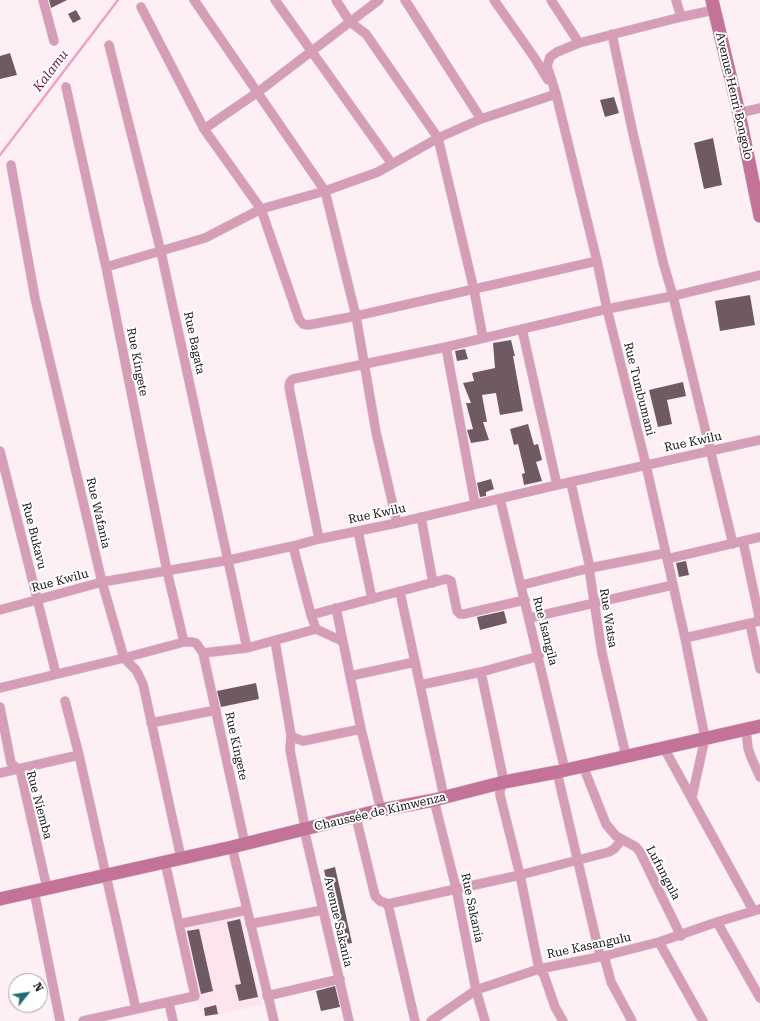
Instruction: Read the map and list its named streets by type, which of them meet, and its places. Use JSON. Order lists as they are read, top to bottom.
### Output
{
  "streets": {
    "street": [
      "Avenue Henri Bongolo",
      "Rue Bagata",
      "Rue Kingete",
      "Rue Tumbumani",
      "Rue Kwilu",
      "Rue Wafania",
      "Rue Bukavu",
      "Rue Watsa",
      "Rue Isangila",
      "Rue Niemba",
      "Chaussée de Kimwenza",
      "Lufungula",
      "Rue Sakania",
      "Avenue Sakania",
      "Rue Kasangulu"
    ]
  },
  "crossings": [
    ["Rue Bagata", "Rue Kwilu"],
    ["Rue Kingete", "Rue Kwilu"],
    ["Rue Kingete", "Chaussée de Kimwenza"],
    ["Rue Tumbumani", "Rue Kwilu"],
    ["Rue Tumbumani", "Chaussée de Kimwenza"],
    ["Rue Kwilu", "Rue Wafania"],
    ["Rue Kwilu", "Rue Bukavu"],
    ["Rue Kwilu", "Rue Watsa"],
    ["Rue Kwilu", "Rue Isangila"],
    ["Rue Wafania", "Chaussée de Kimwenza"],
    ["Rue Watsa", "Chaussée de Kimwenza"],
    ["Rue Isangila", "Chaussée de Kimwenza"],
    ["Rue Isangila", "Rue Kasangulu"],
    ["Rue Niemba", "Chaussée de Kimwenza"],
    ["Chaussée de Kimwenza", "Lufungula"],
    ["Chaussée de Kimwenza", "Rue Sakania"],
    ["Chaussée de Kimwenza", "Avenue Sakania"],
    ["Lufungula", "Rue Kasangulu"],
    ["Rue Sakania", "Rue Kasangulu"]
  ],
  "water": ["Kalamu"],
  "north": "top right"
}
